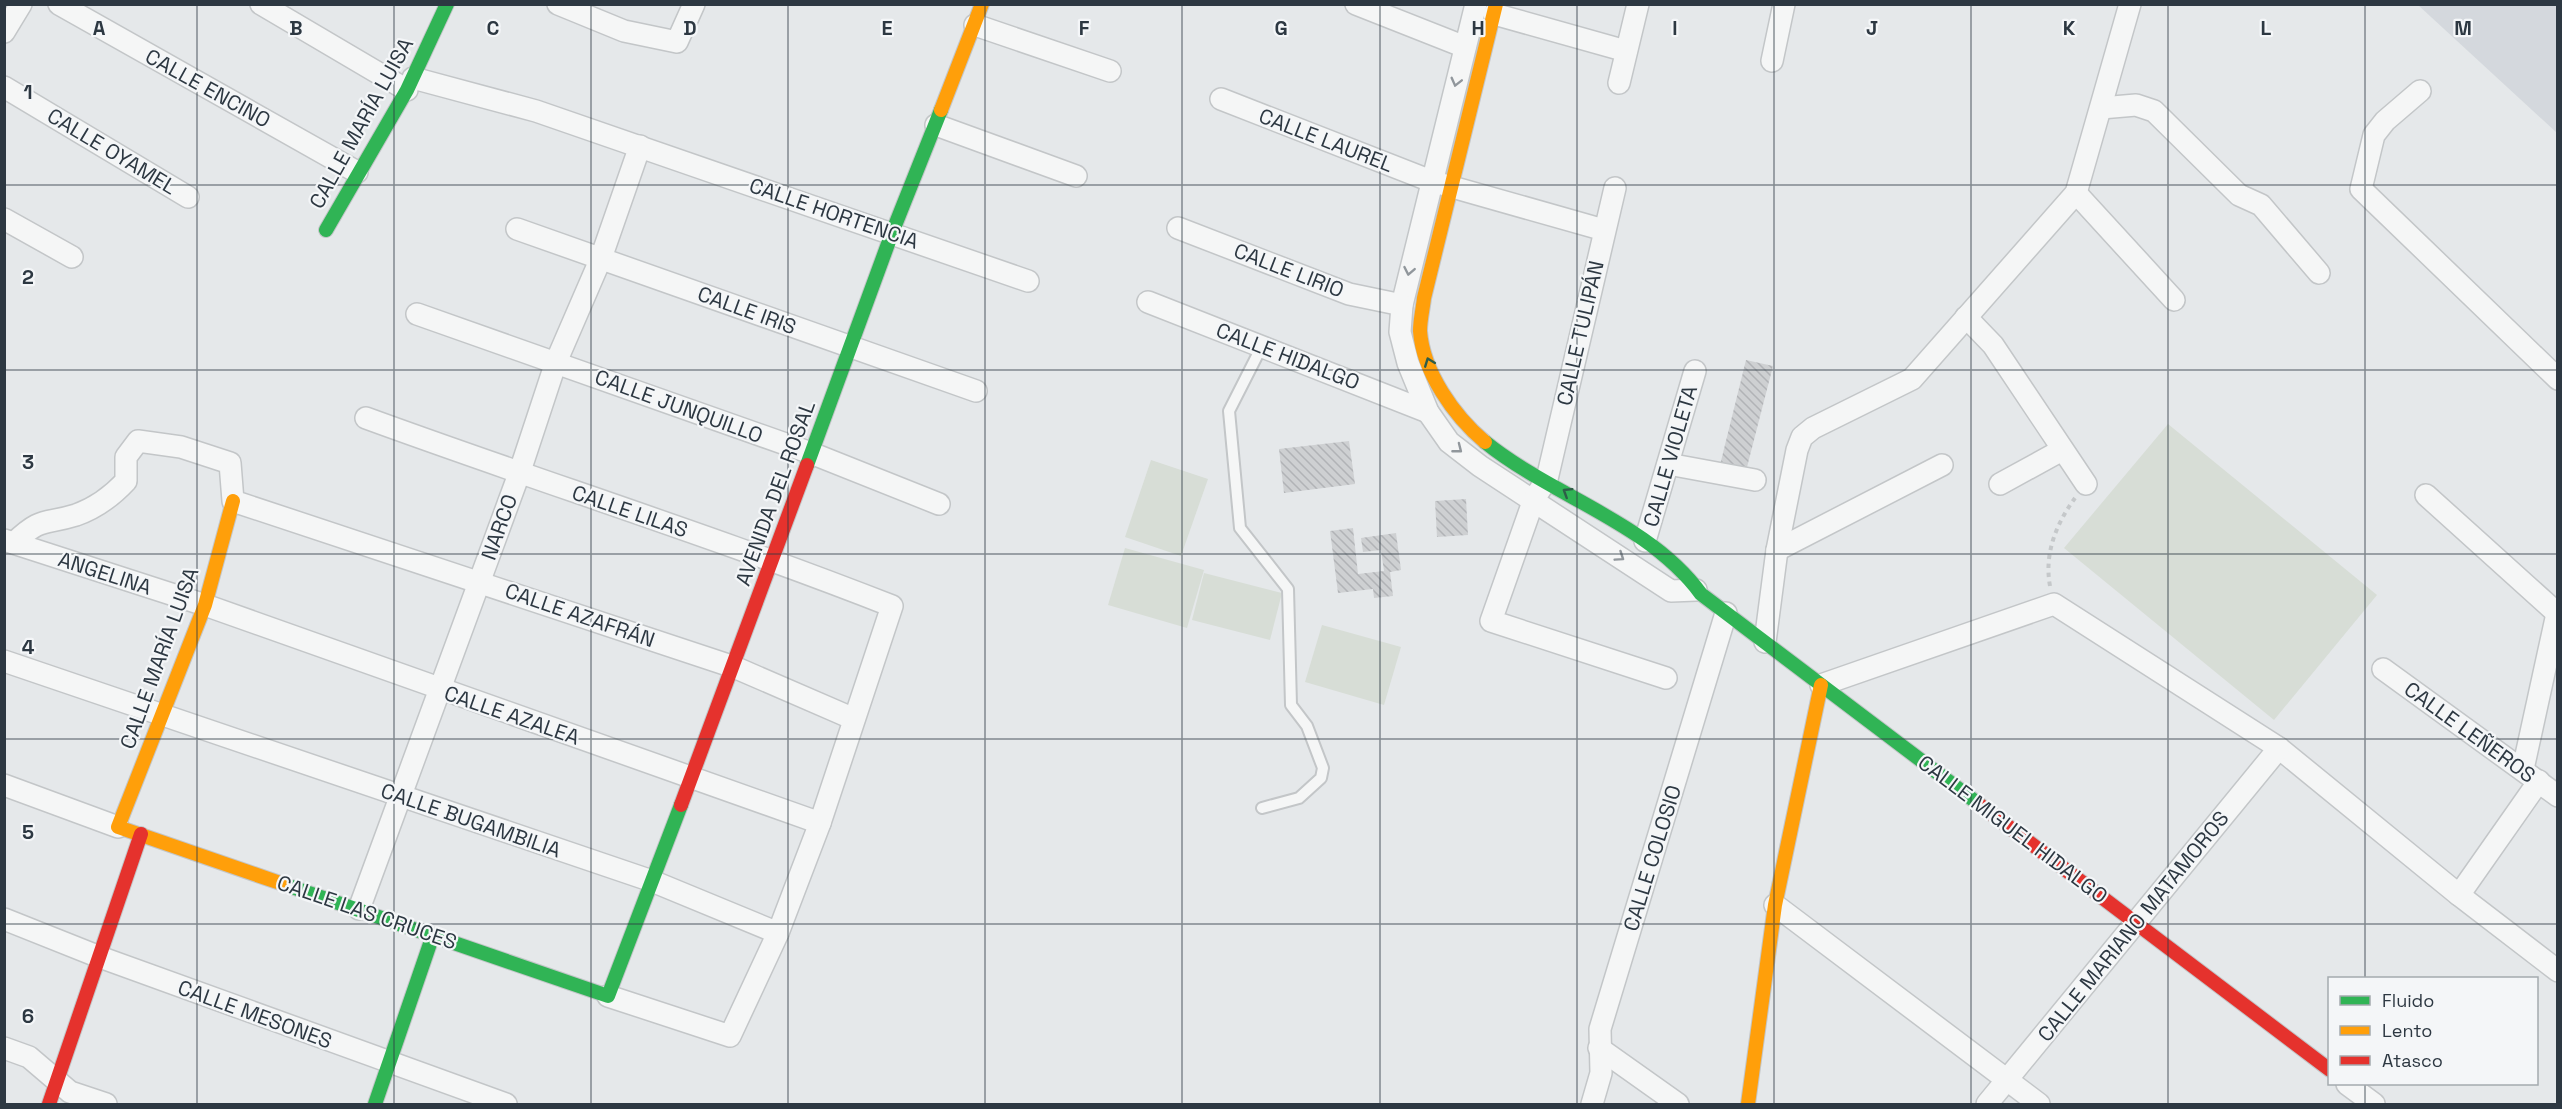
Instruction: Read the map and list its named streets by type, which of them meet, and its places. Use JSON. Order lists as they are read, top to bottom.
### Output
{
  "streets": {
    "street": [
      "CALLE ENCINO",
      "CALLE MARÍA LUISA",
      "CALLE LAUREL",
      "CALLE OYAMEL",
      "CALLE HORTENCIA",
      "CALLE LIRIO",
      "CALLE IRIS",
      "CALLE TULIPÁN",
      "CALLE HIDALGO",
      "CALLE JUNQUILLO",
      "CALLE VIOLETA",
      "AVENIDA DEL ROSAL",
      "CALLE LILAS",
      "NARCO",
      "ANGELINA",
      "CALLE AZAFRÁN",
      "CALLE AZALEA",
      "CALLE LEÑEROS",
      "CALLE BUGAMBILIA",
      "CALLE MIGUEL HIDALGO",
      "CALLE COLOSIO",
      "CALLE LAS CRUCES",
      "CALLE MARIANO MATAMOROS",
      "CALLE MESONES"
    ]
  },
  "crossings": [
    ["CALLE ENCINO", "CALLE MARÍA LUISA"],
    ["CALLE MARÍA LUISA", "ANGELINA"],
    ["CALLE MARÍA LUISA", "CALLE AZAFRÁN"],
    ["CALLE MARÍA LUISA", "CALLE AZALEA"],
    ["CALLE MARÍA LUISA", "CALLE BUGAMBILIA"],
    ["CALLE MARÍA LUISA", "CALLE LAS CRUCES"],
    ["CALLE LAUREL", "CALLE TULIPÁN"],
    ["CALLE LAUREL", "CALLE MIGUEL HIDALGO"],
    ["CALLE HORTENCIA", "AVENIDA DEL ROSAL"],
    ["CALLE HORTENCIA", "NARCO"],
    ["CALLE IRIS", "AVENIDA DEL ROSAL"],
    ["CALLE IRIS", "NARCO"],
    ["CALLE TULIPÁN", "CALLE MIGUEL HIDALGO"],
    ["CALLE JUNQUILLO", "AVENIDA DEL ROSAL"],
    ["CALLE JUNQUILLO", "NARCO"],
    ["CALLE VIOLETA", "CALLE MIGUEL HIDALGO"],
    ["AVENIDA DEL ROSAL", "CALLE LILAS"],
    ["AVENIDA DEL ROSAL", "CALLE AZAFRÁN"],
    ["AVENIDA DEL ROSAL", "CALLE AZALEA"],
    ["AVENIDA DEL ROSAL", "CALLE BUGAMBILIA"],
    ["AVENIDA DEL ROSAL", "CALLE LAS CRUCES"],
    ["CALLE LILAS", "NARCO"],
    ["CALLE LILAS", "CALLE AZAFRÁN"],
    ["NARCO", "CALLE AZAFRÁN"],
    ["NARCO", "CALLE AZALEA"],
    ["NARCO", "CALLE BUGAMBILIA"],
    ["NARCO", "CALLE LAS CRUCES"],
    ["ANGELINA", "CALLE AZALEA"],
    ["CALLE BUGAMBILIA", "CALLE LAS CRUCES"],
    ["CALLE MIGUEL HIDALGO", "CALLE COLOSIO"],
    ["CALLE MIGUEL HIDALGO", "CALLE MARIANO MATAMOROS"]
  ],
  "legend": ["Fluido", "Lento", "Atasco"],
  "grid": {
    "columns": [
      "A",
      "B",
      "C",
      "D",
      "E",
      "F",
      "G",
      "H",
      "I",
      "J",
      "K",
      "L",
      "M"
    ],
    "rows": [
      "1",
      "2",
      "3",
      "4",
      "5",
      "6"
    ]
  }
}
